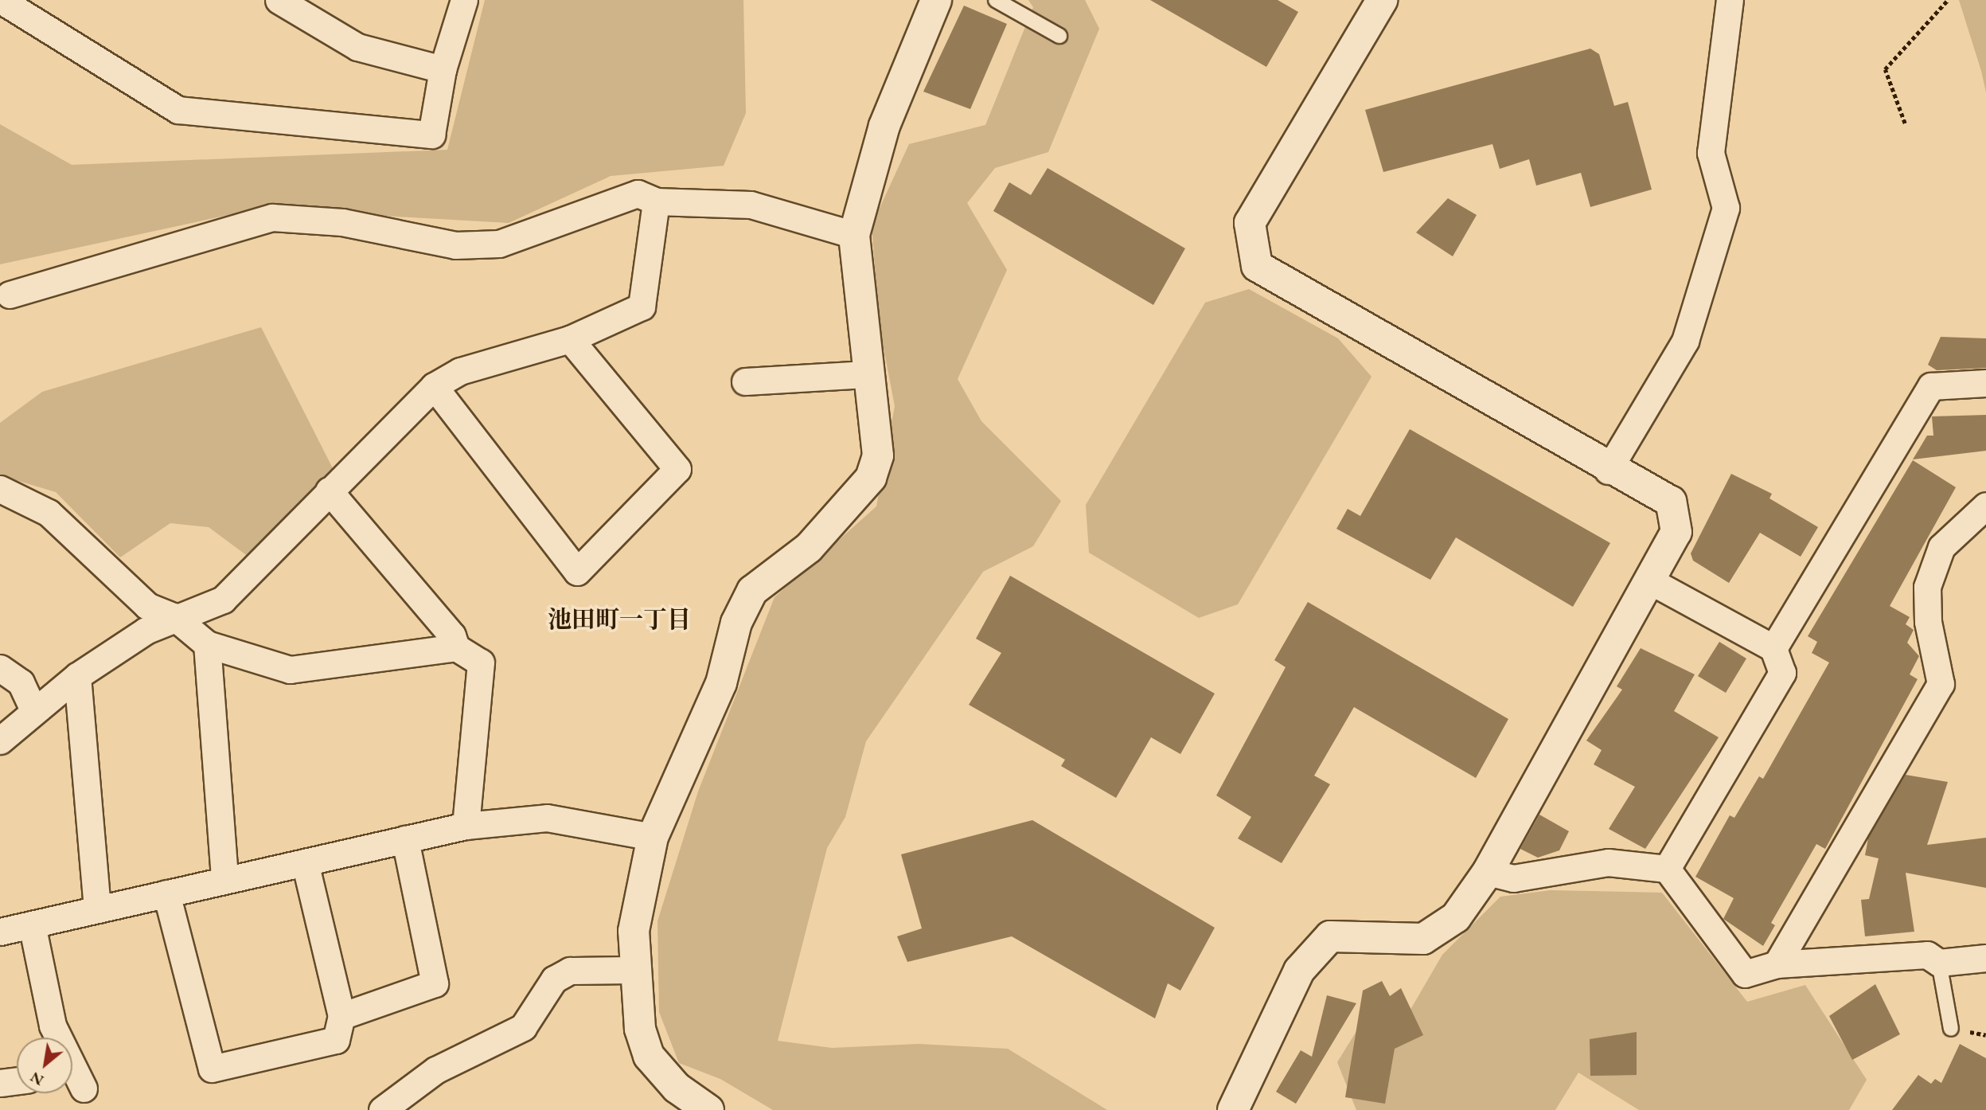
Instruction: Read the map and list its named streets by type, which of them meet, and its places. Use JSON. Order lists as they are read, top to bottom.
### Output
{
  "districts": ["池田町一丁目"],
  "north": "bottom left"
}
